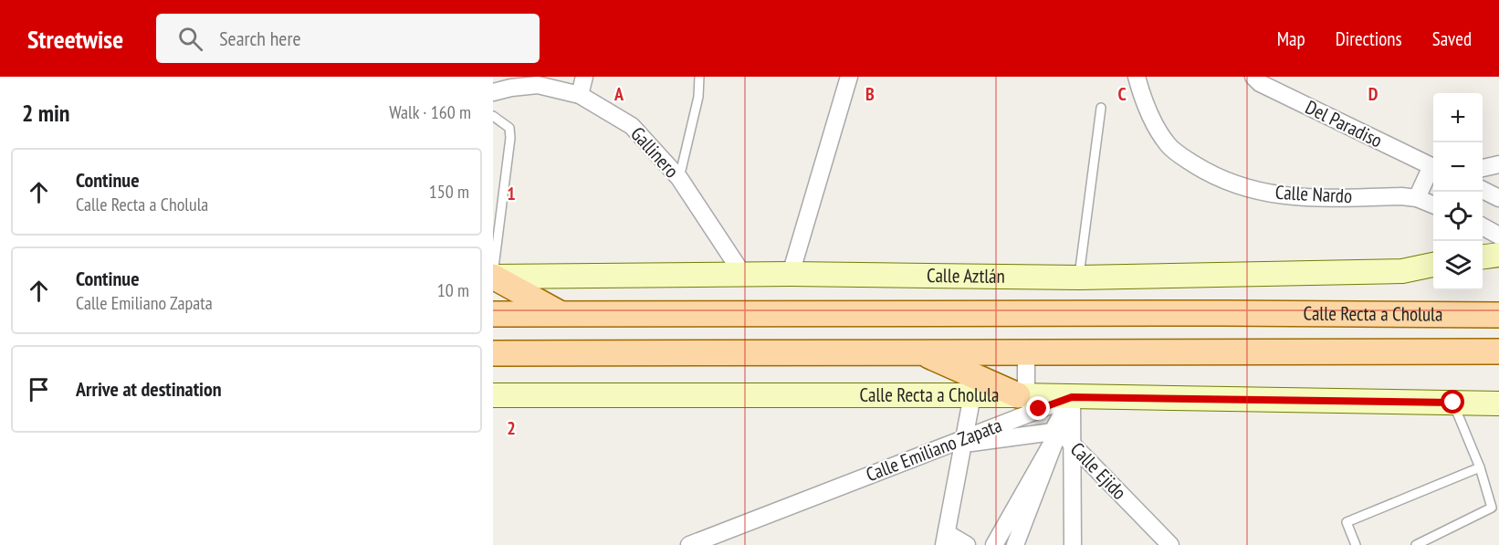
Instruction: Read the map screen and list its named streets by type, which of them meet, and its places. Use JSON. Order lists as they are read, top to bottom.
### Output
{
  "streets": {
    "main road": ["Calle Aztlán", "Calle Recta a Cholula"],
    "street": [
      "Del Paradiso",
      "Gallinero",
      "Calle Nardo",
      "Calle Emiliano Zapata",
      "Calle Ejido"
    ]
  },
  "crossings": [
    ["Gallinero", "Calle Aztlán"],
    ["Calle Recta a Cholula", "Calle Emiliano Zapata"],
    ["Calle Recta a Cholula", "Calle Ejido"],
    ["Calle Emiliano Zapata", "Calle Ejido"]
  ],
  "page": {
    "header": "Streetwise",
    "search": "Search here",
    "nav": ["Map", "Directions", "Saved"],
    "heading": ["2 min", "Walk · 160 m"],
    "map_buttons": ["+", "−"],
    "list": [
      ["Continue", "Calle Recta a Cholula", "150 m"],
      ["Continue", "Calle Emiliano Zapata", "10 m"],
      "Arrive at destination"
    ]
  },
  "grid": {
    "columns": [
      "A",
      "B",
      "C",
      "D"
    ],
    "rows": ["1", "2"]
  }
}
